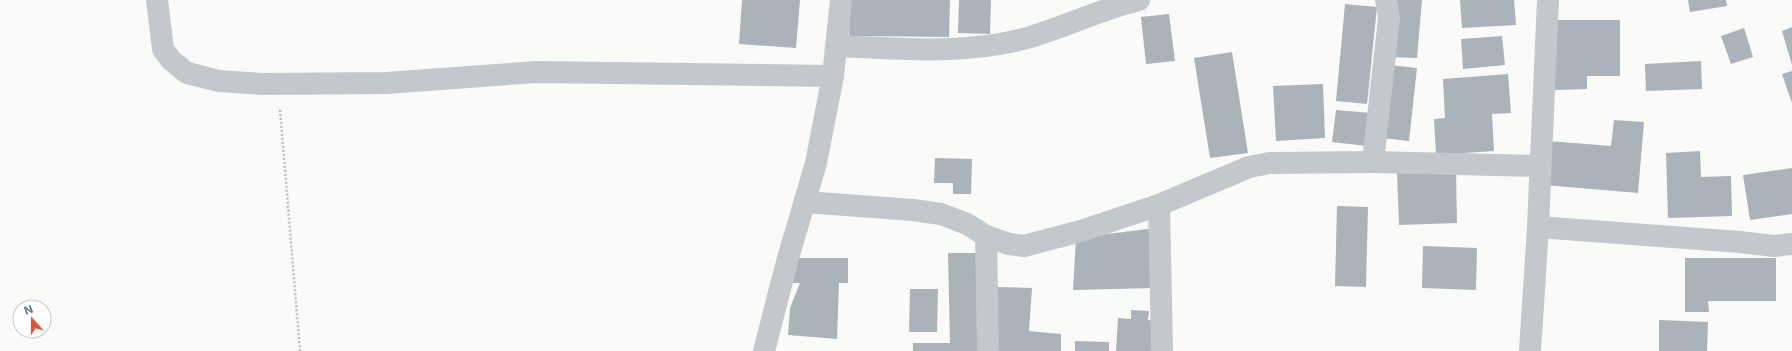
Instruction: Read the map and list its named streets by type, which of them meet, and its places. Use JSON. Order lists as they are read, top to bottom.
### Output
{
  "north": "top"
}
